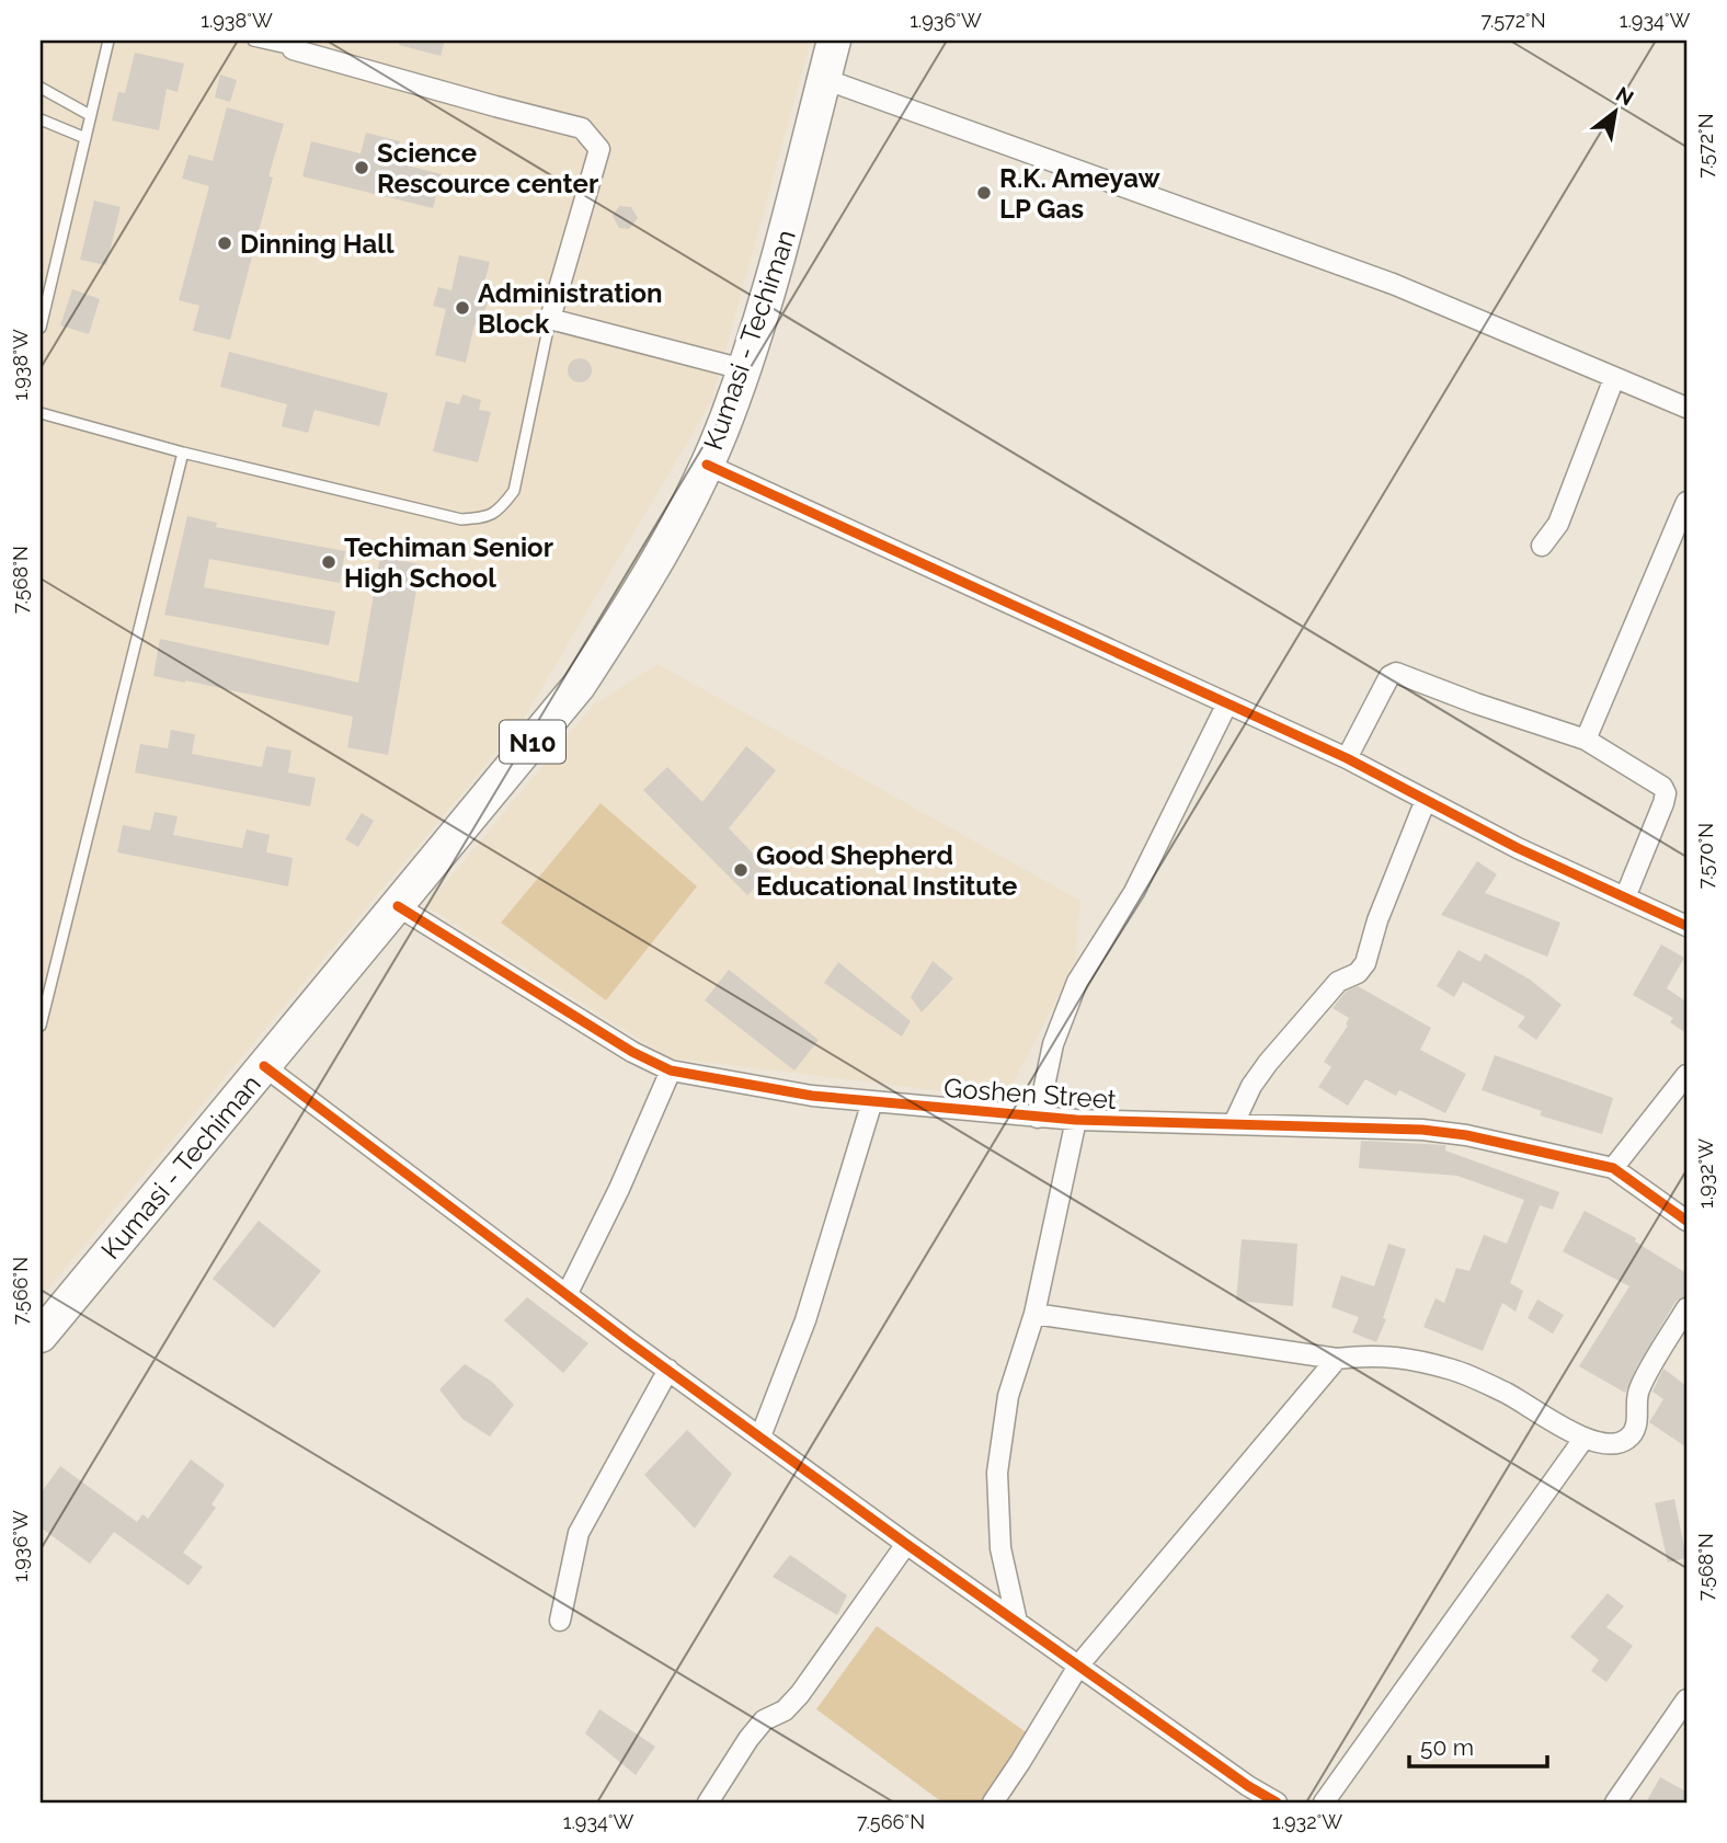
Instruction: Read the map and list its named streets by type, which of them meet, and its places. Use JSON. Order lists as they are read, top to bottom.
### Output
{
  "streets": {
    "highway": ["Kumasi - Techiman", "N10"],
    "street": ["Goshen Street"]
  },
  "crossings": [
    ["Kumasi - Techiman", "Goshen Street"]
  ],
  "places": [
    "Science Rescource center",
    "R.K. Ameyaw LP Gas",
    "Dinning Hall",
    "Administration Block",
    "Techiman Senior High School",
    "Good Shepherd Educational Institute"
  ],
  "scale_bar": "50 m",
  "north": "top right",
  "coordinates": [
    "1.938°W",
    "1.936°W",
    "7.572°N",
    "1.934°W",
    "7.568°N",
    "7.570°N",
    "1.932°W",
    "7.566°N"
  ]
}
